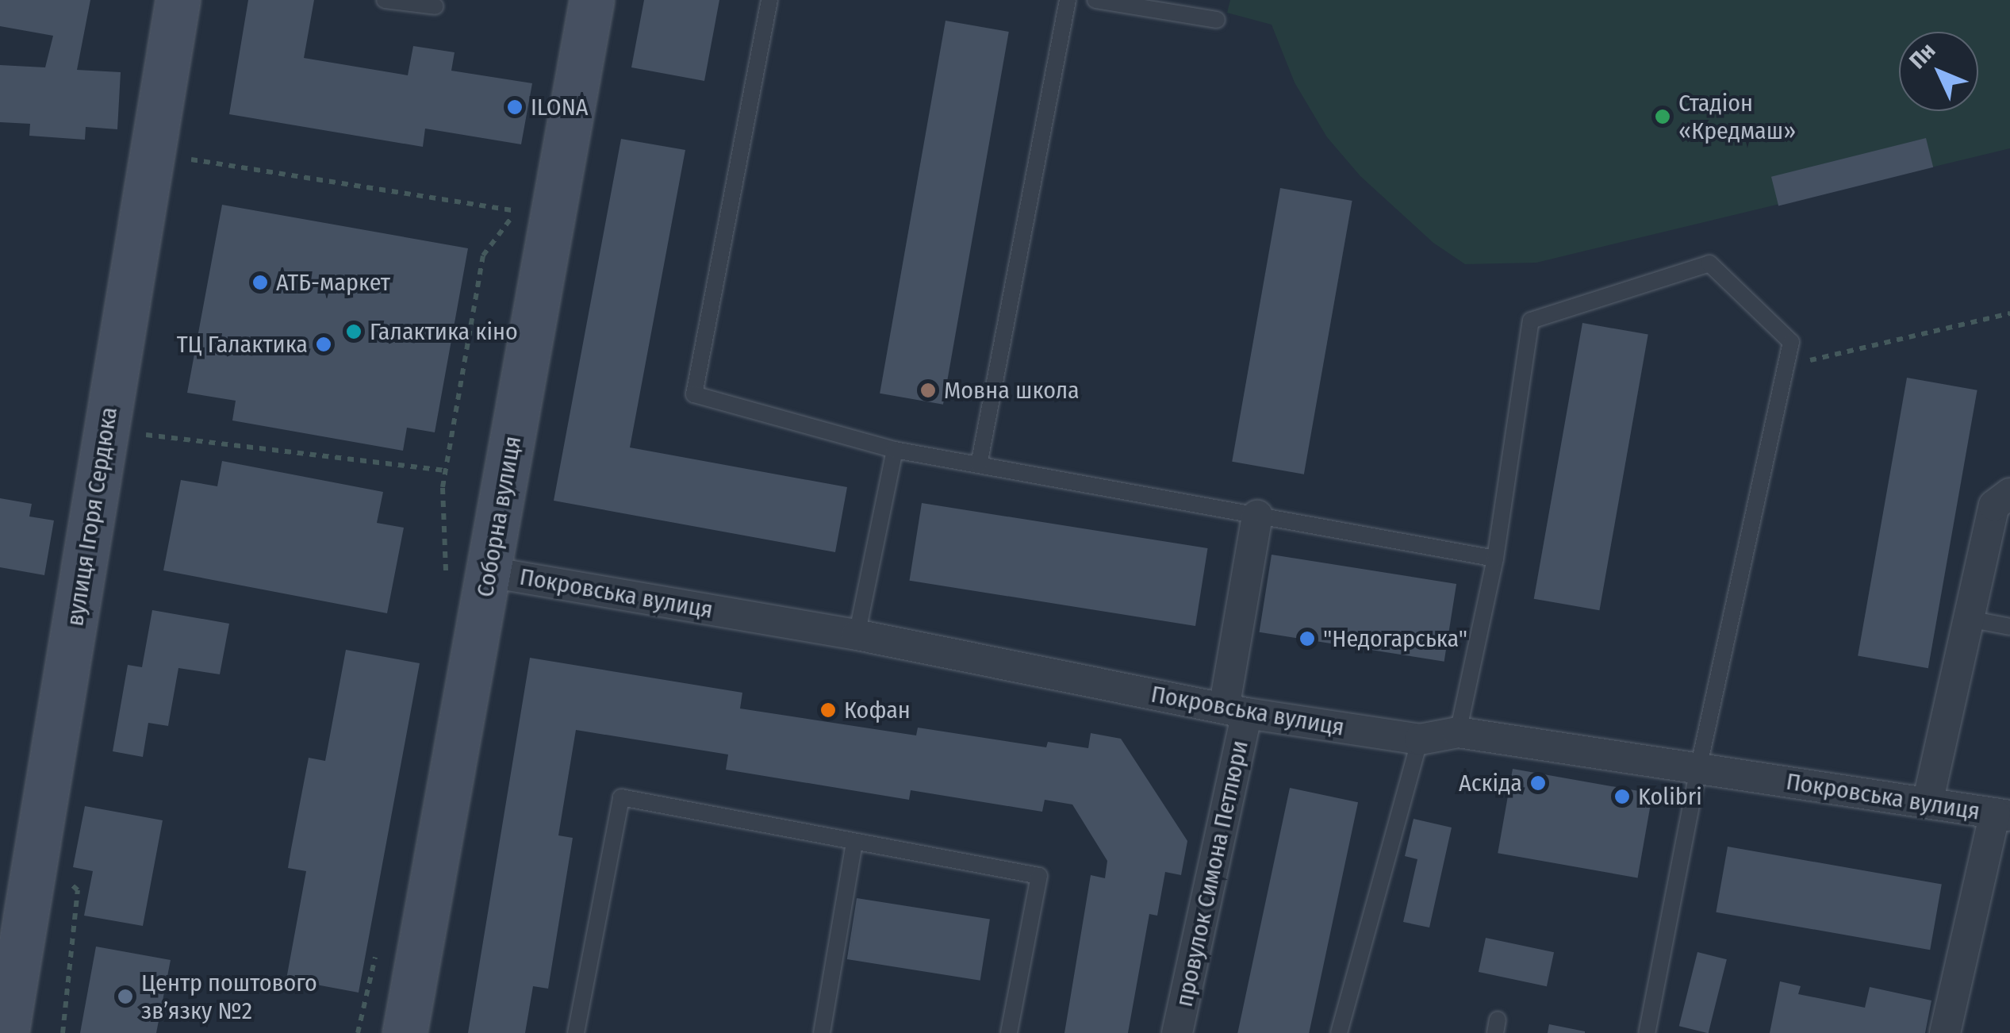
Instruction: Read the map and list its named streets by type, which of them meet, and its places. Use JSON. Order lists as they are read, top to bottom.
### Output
{
  "streets": {
    "street": [
      "вулиця Ігоря Сердюка",
      "Соборна вулиця",
      "Покровська вулиця",
      "провулок Симона Петлюри"
    ]
  },
  "crossings": [
    ["Соборна вулиця", "Покровська вулиця"],
    ["Покровська вулиця", "провулок Симона Петлюри"]
  ],
  "places": [
    "ILONA",
    "Стадіон «Кредмаш»",
    "АТБ-маркет",
    "Галактика кіно",
    "ТЦ Галактика",
    "Мовна школа",
    "\"Недогарська\"",
    "Кофан",
    "Аскіда",
    "Kolibri",
    "Центр поштового зв’язку №2"
  ],
  "north": "top left"
}
